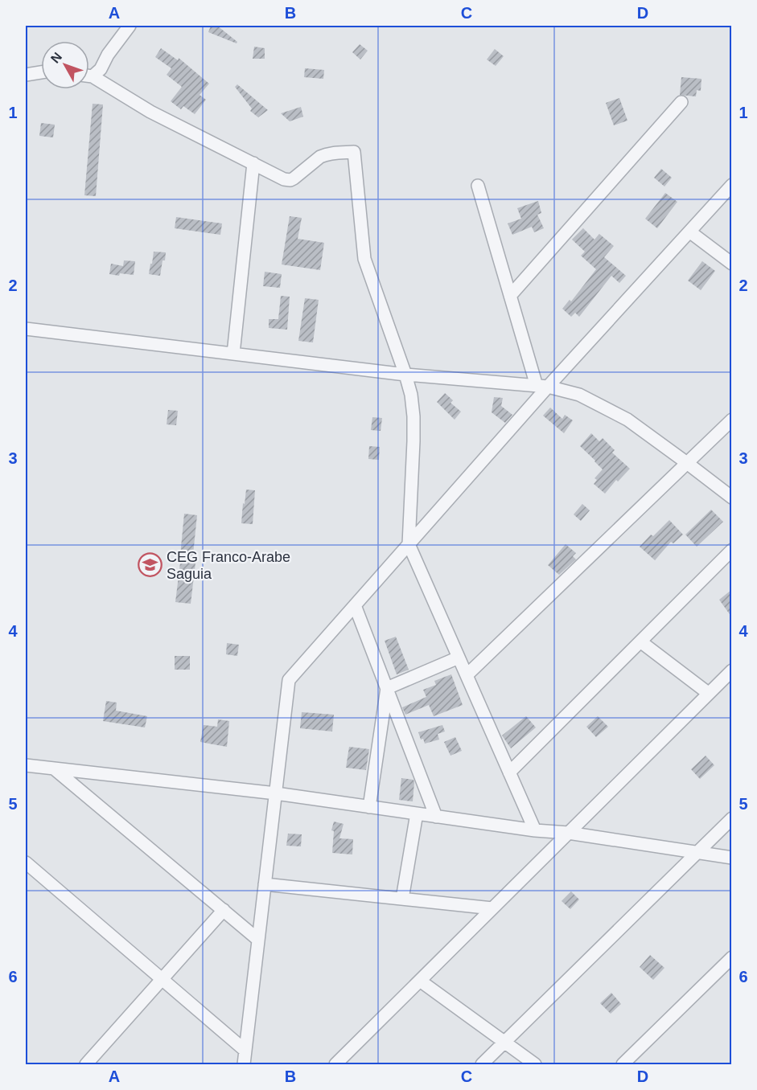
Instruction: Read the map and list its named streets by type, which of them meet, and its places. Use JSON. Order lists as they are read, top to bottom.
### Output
{
  "places": {
    "school or university": ["CEG Franco-Arabe Saguia"]
  },
  "north": "top left",
  "grid": {
    "columns": [
      "A",
      "B",
      "C",
      "D"
    ],
    "rows": [
      "1",
      "2",
      "3",
      "4",
      "5",
      "6"
    ]
  }
}
